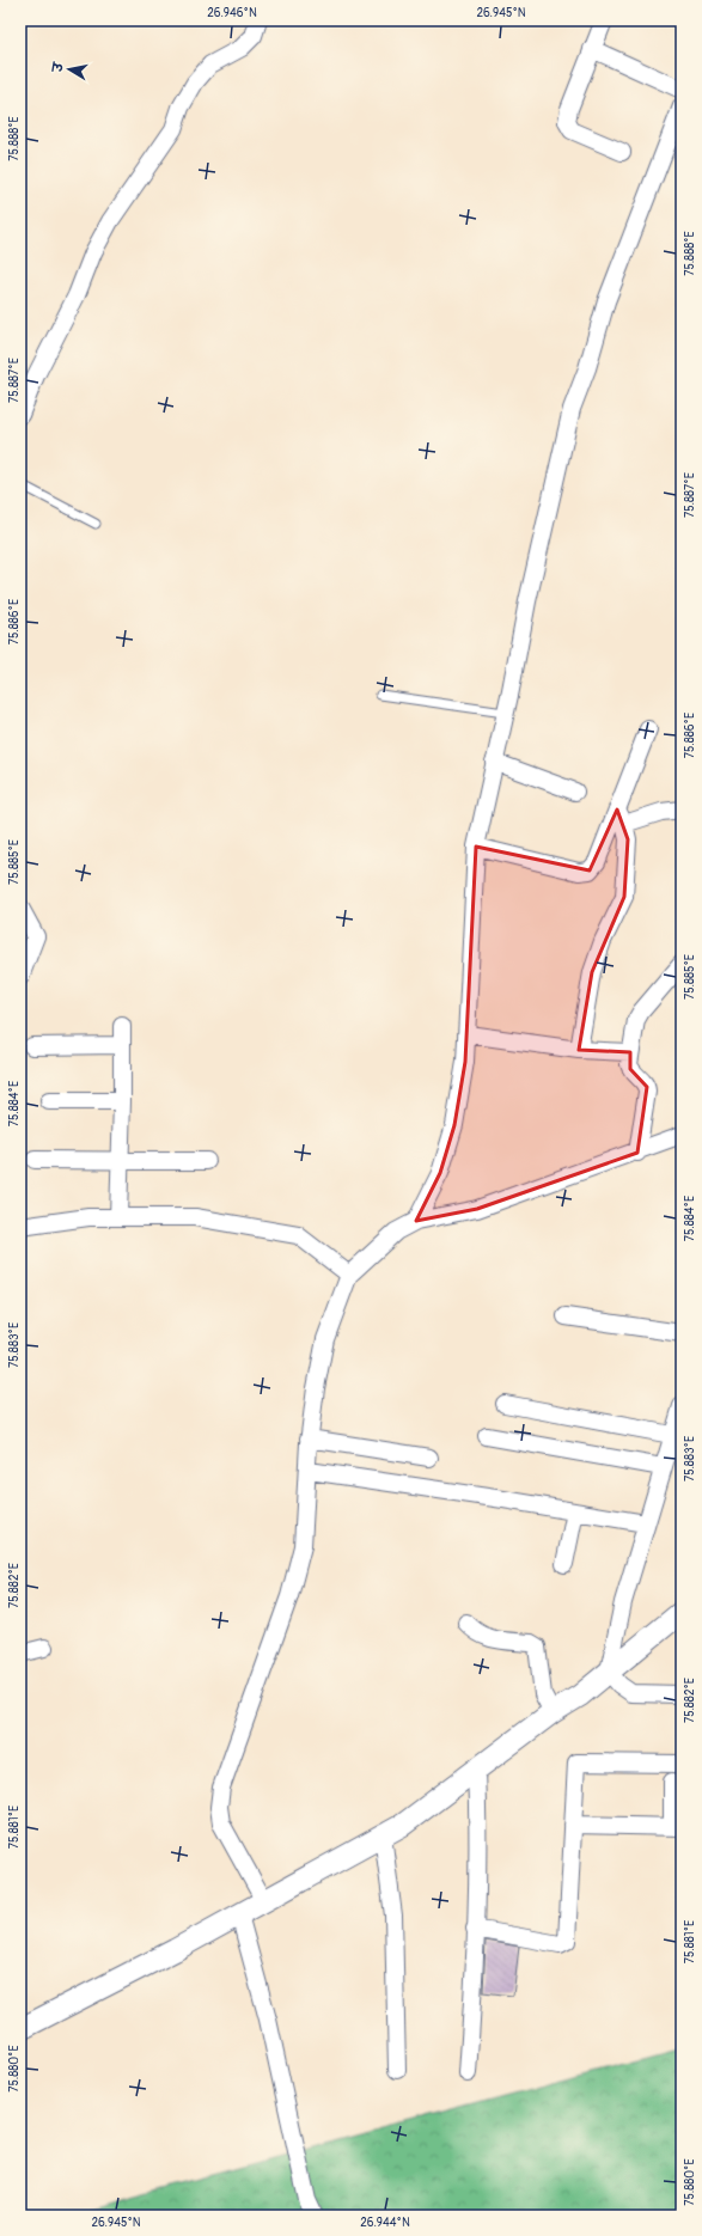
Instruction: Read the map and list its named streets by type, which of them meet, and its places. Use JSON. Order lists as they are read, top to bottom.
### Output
{
  "north": "left",
  "coordinates": [
    "26.946°N",
    "26.945°N",
    "75.888°E",
    "75.887°E",
    "75.886°E",
    "75.885°E",
    "75.884°E",
    "75.883°E",
    "75.882°E",
    "75.881°E",
    "75.880°E",
    "26.944°N"
  ]
}
